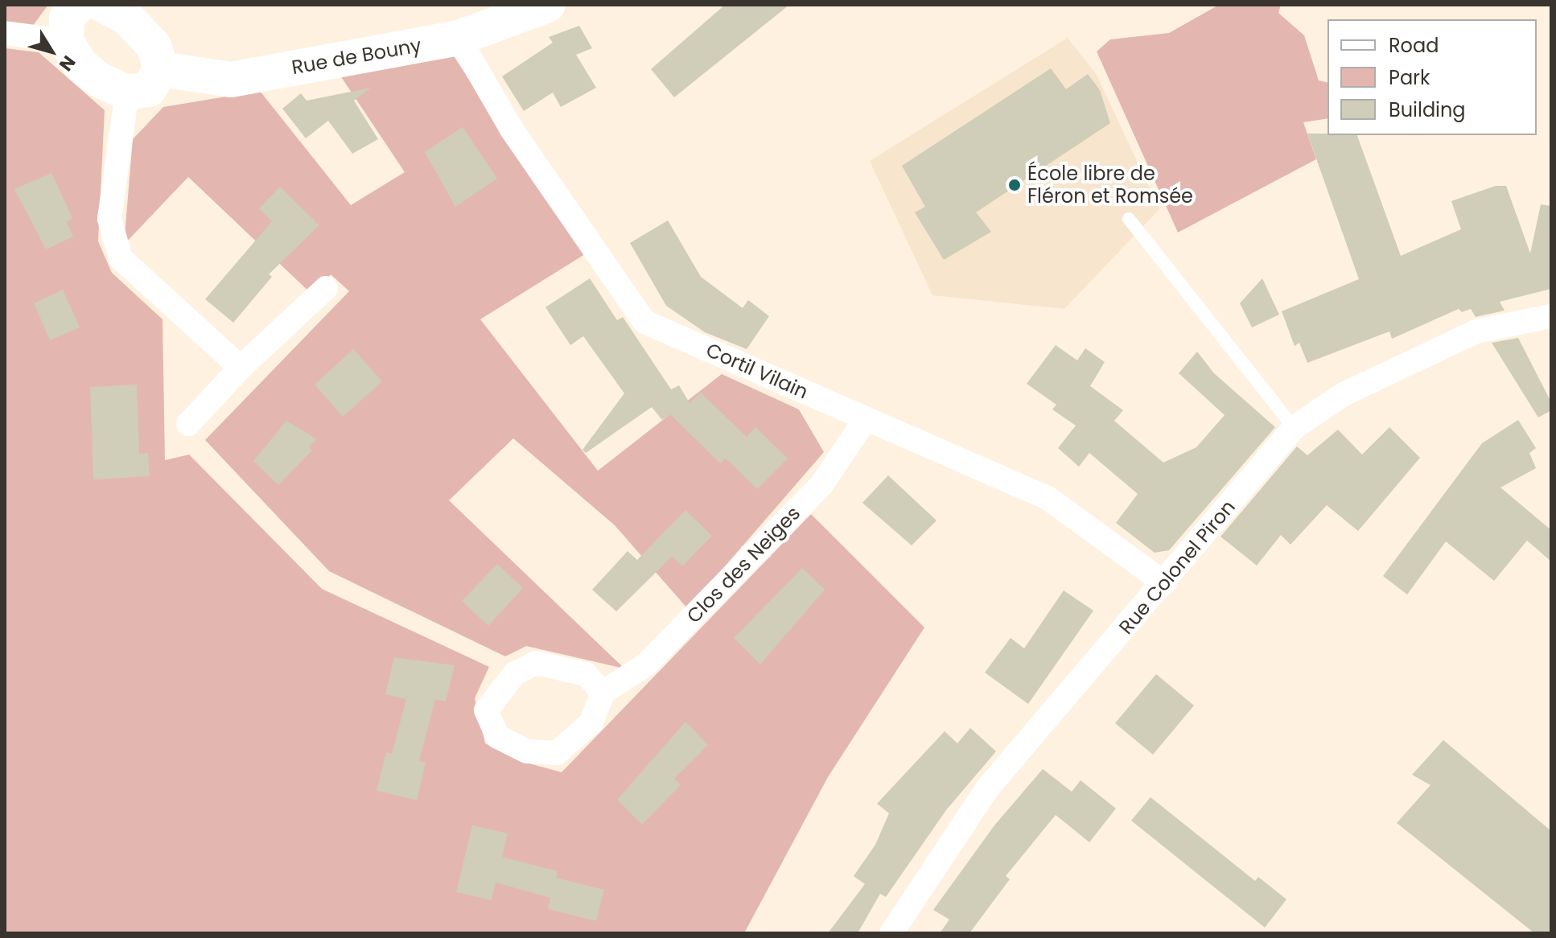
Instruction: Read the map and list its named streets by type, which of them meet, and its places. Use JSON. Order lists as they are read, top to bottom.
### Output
{
  "streets": {
    "street": [
      "Rue de Bouny",
      "Cortil Vilain",
      "Clos des Neiges",
      "Rue Colonel Piron"
    ]
  },
  "crossings": [
    ["Rue de Bouny", "Cortil Vilain"],
    ["Cortil Vilain", "Clos des Neiges"],
    ["Cortil Vilain", "Rue Colonel Piron"]
  ],
  "places": ["École libre de Fléron et Romsée"],
  "legend": ["Road", "Park", "Building"],
  "north": "bottom right"
}
